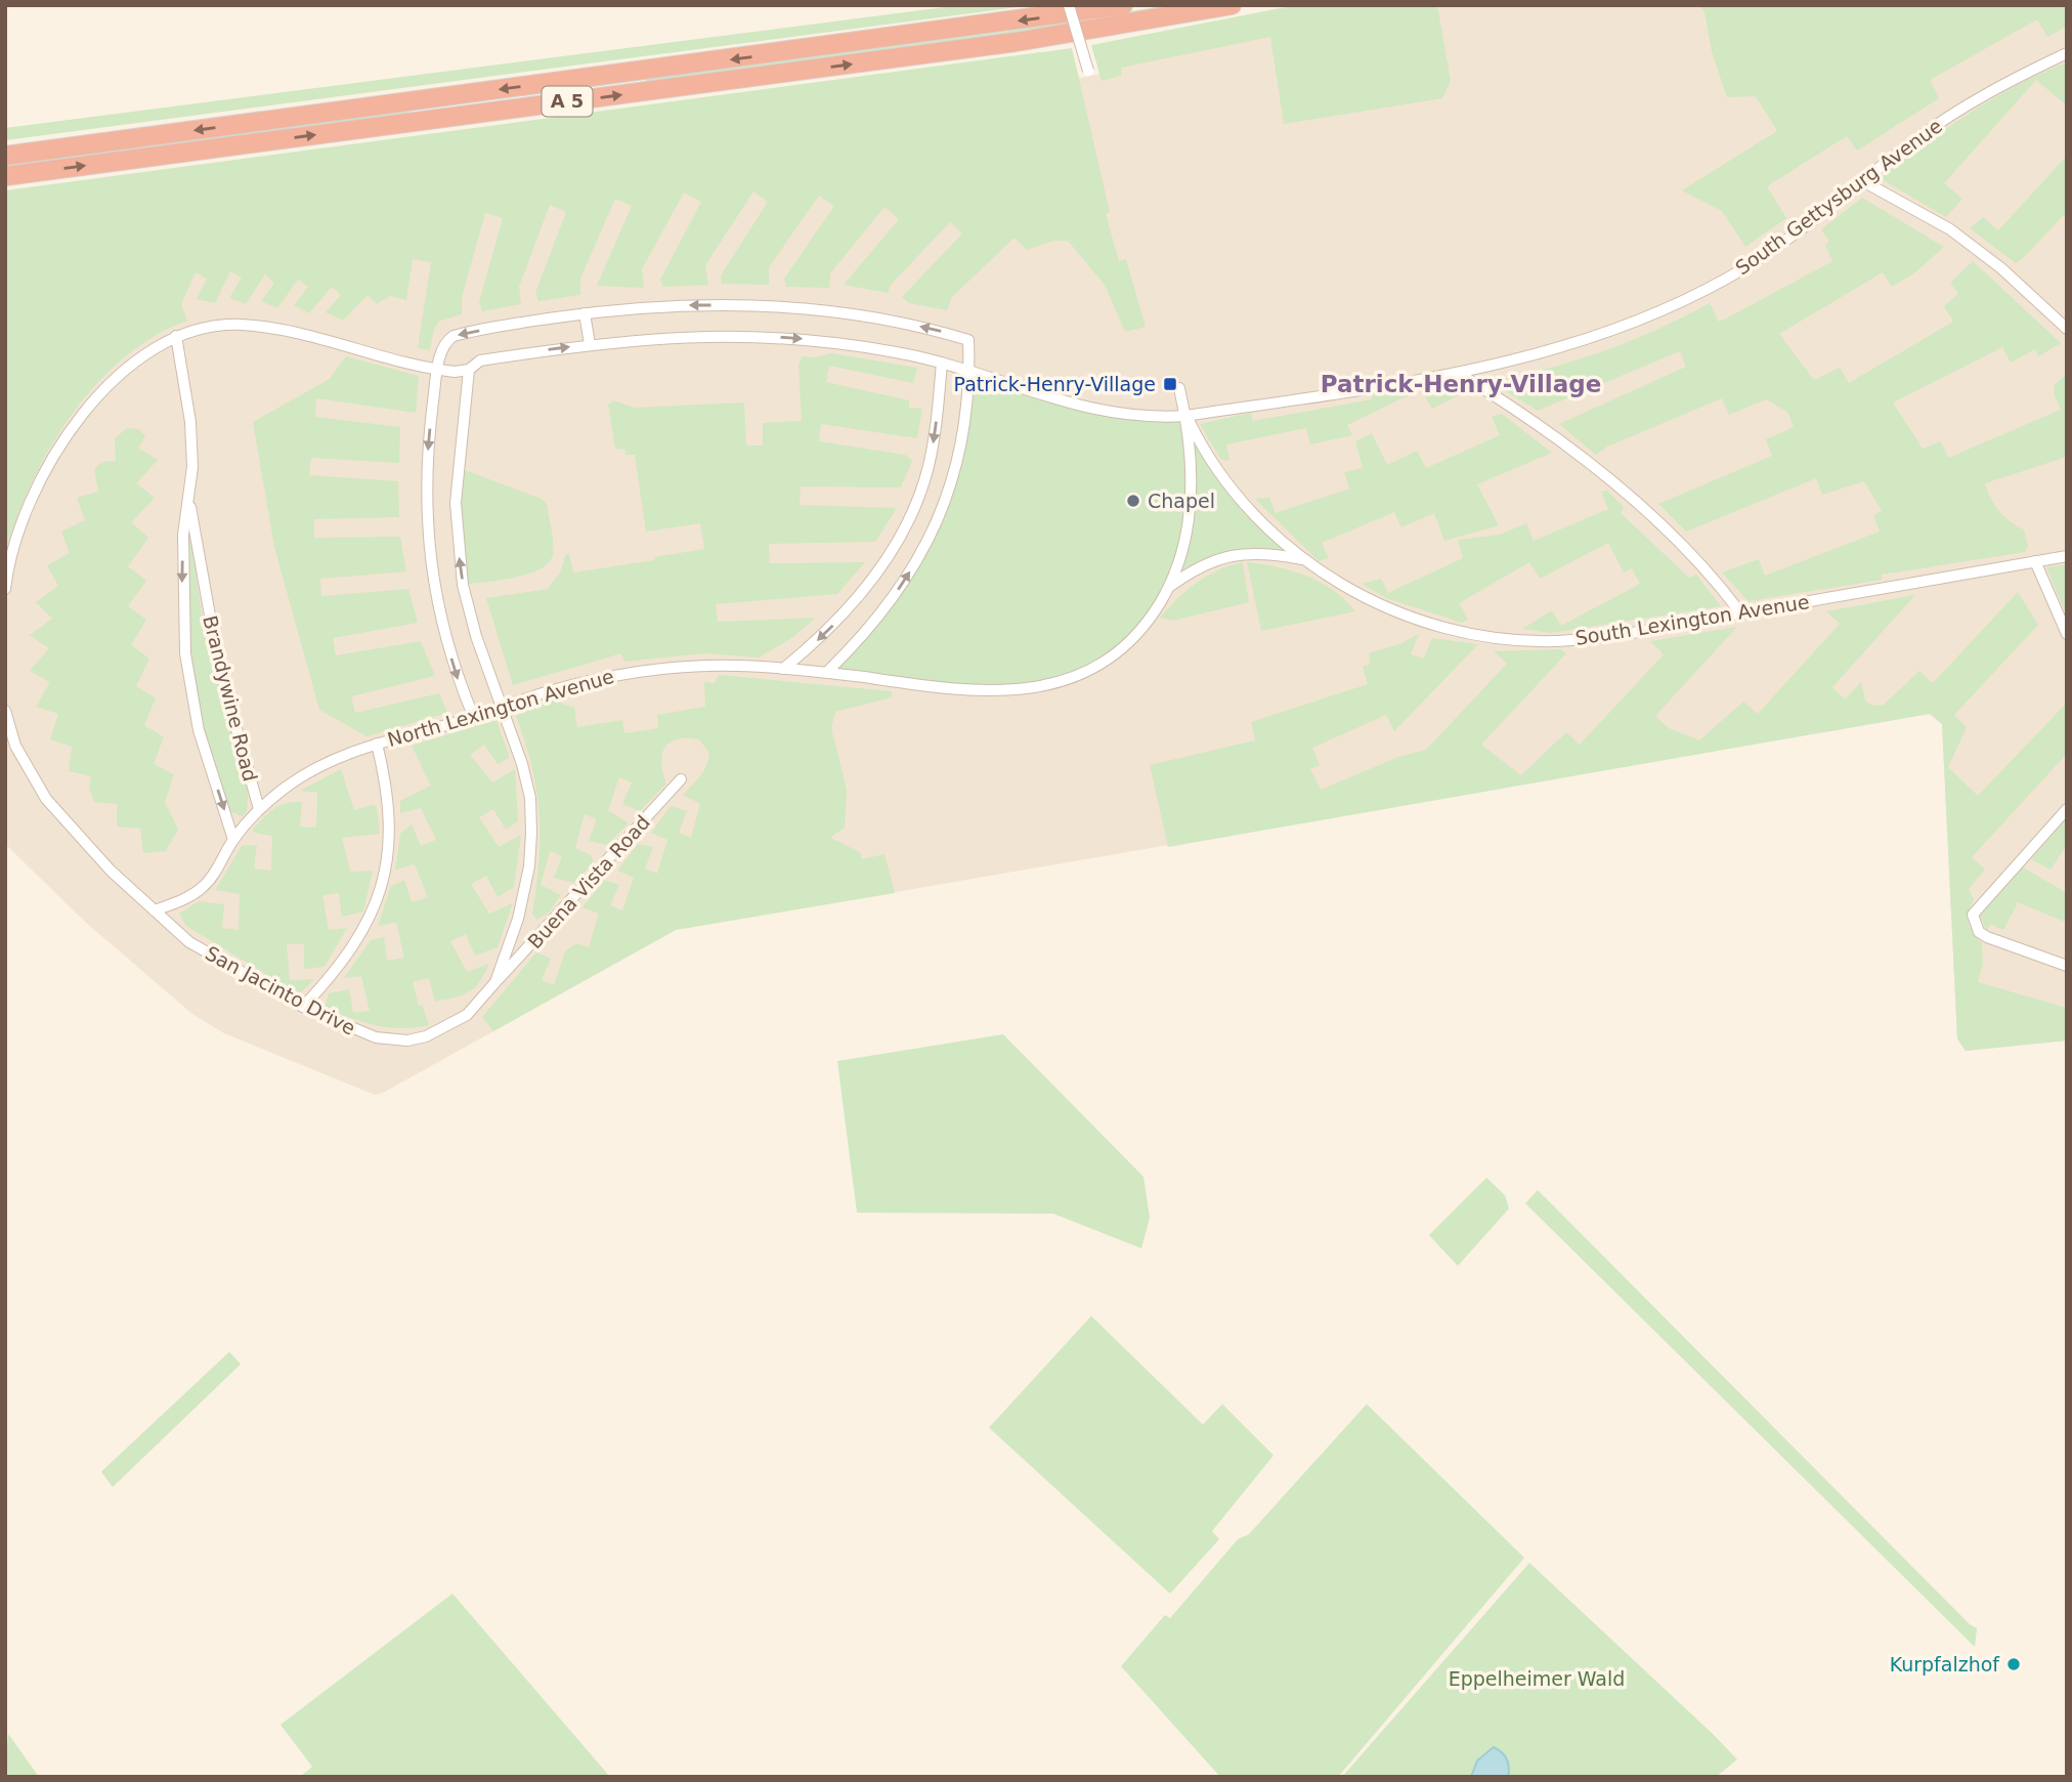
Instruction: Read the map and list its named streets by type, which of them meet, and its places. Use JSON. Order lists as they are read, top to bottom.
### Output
{
  "streets": {
    "highway": ["A 5"],
    "street": [
      "South Gettysburg Avenue",
      "South Lexington Avenue",
      "Brandywine Road",
      "North Lexington Avenue",
      "Buena Vista Road",
      "San Jacinto Drive"
    ]
  },
  "crossings": [
    ["South Gettysburg Avenue", "South Lexington Avenue"],
    ["South Gettysburg Avenue", "North Lexington Avenue"],
    ["South Gettysburg Avenue", "San Jacinto Drive"],
    ["South Lexington Avenue", "North Lexington Avenue"],
    ["Brandywine Road", "North Lexington Avenue"],
    ["North Lexington Avenue", "San Jacinto Drive"],
    ["Buena Vista Road", "San Jacinto Drive"]
  ],
  "districts": ["Patrick-Henry-Village"],
  "parks": ["Eppelheimer Wald"],
  "places": {
    "transit": ["Patrick-Henry-Village"],
    "other": ["Chapel", "Kurpfalzhof"]
  }
}
